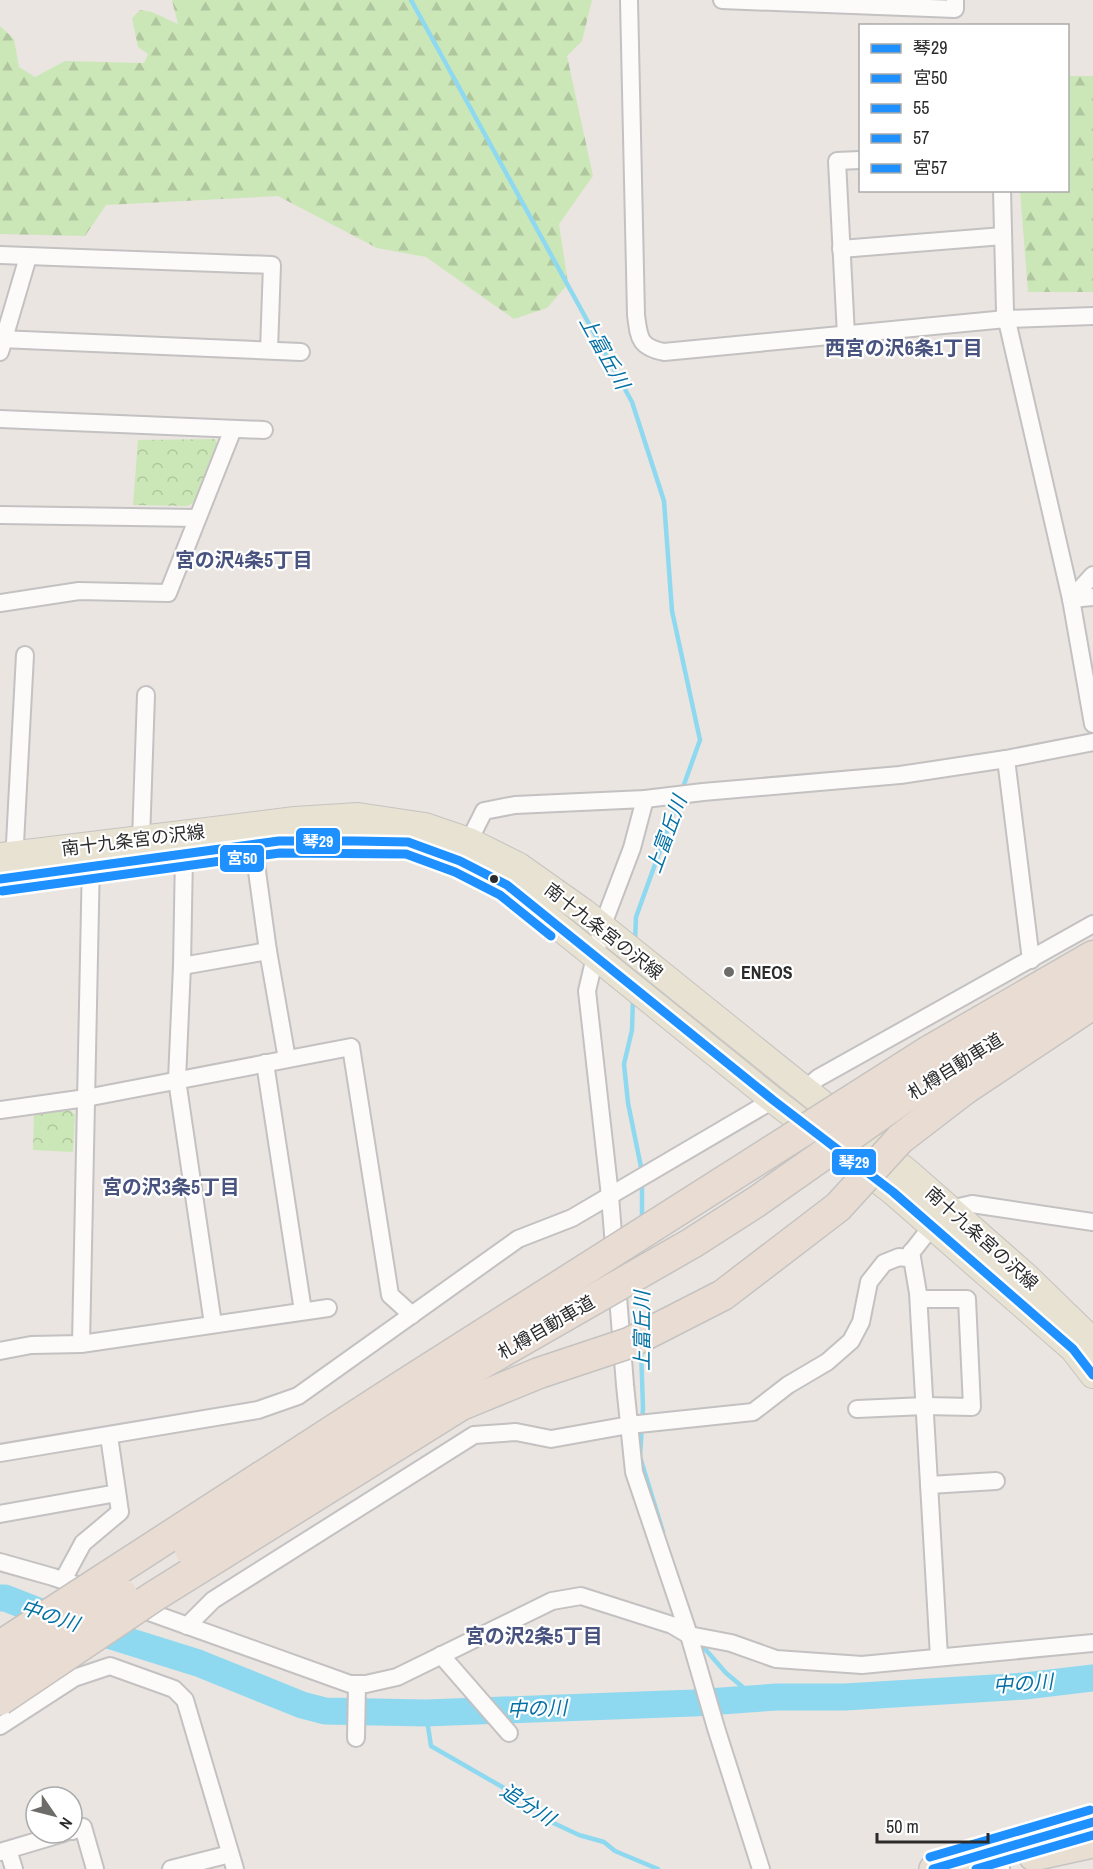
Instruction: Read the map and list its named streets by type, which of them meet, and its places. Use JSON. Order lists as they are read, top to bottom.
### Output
{
  "streets": {
    "highway": ["札樽自動車道"],
    "main road": ["南十九条宮の沢線"]
  },
  "districts": [
    "西宮の沢6条1丁目",
    "宮の沢4条5丁目",
    "宮の沢3条5丁目",
    "宮の沢2条5丁目"
  ],
  "water": ["上富丘川", "中の川", "追分川"],
  "places": ["ENEOS"],
  "lines": [
    "transit line 琴29",
    "transit line 宮50",
    "transit line 宮57",
    "transit line 55",
    "transit line 57"
  ],
  "legend": [
    "琴29",
    "宮50",
    "55",
    "57",
    "宮57"
  ],
  "scale_bar": "50 m",
  "north": "bottom right"
}
